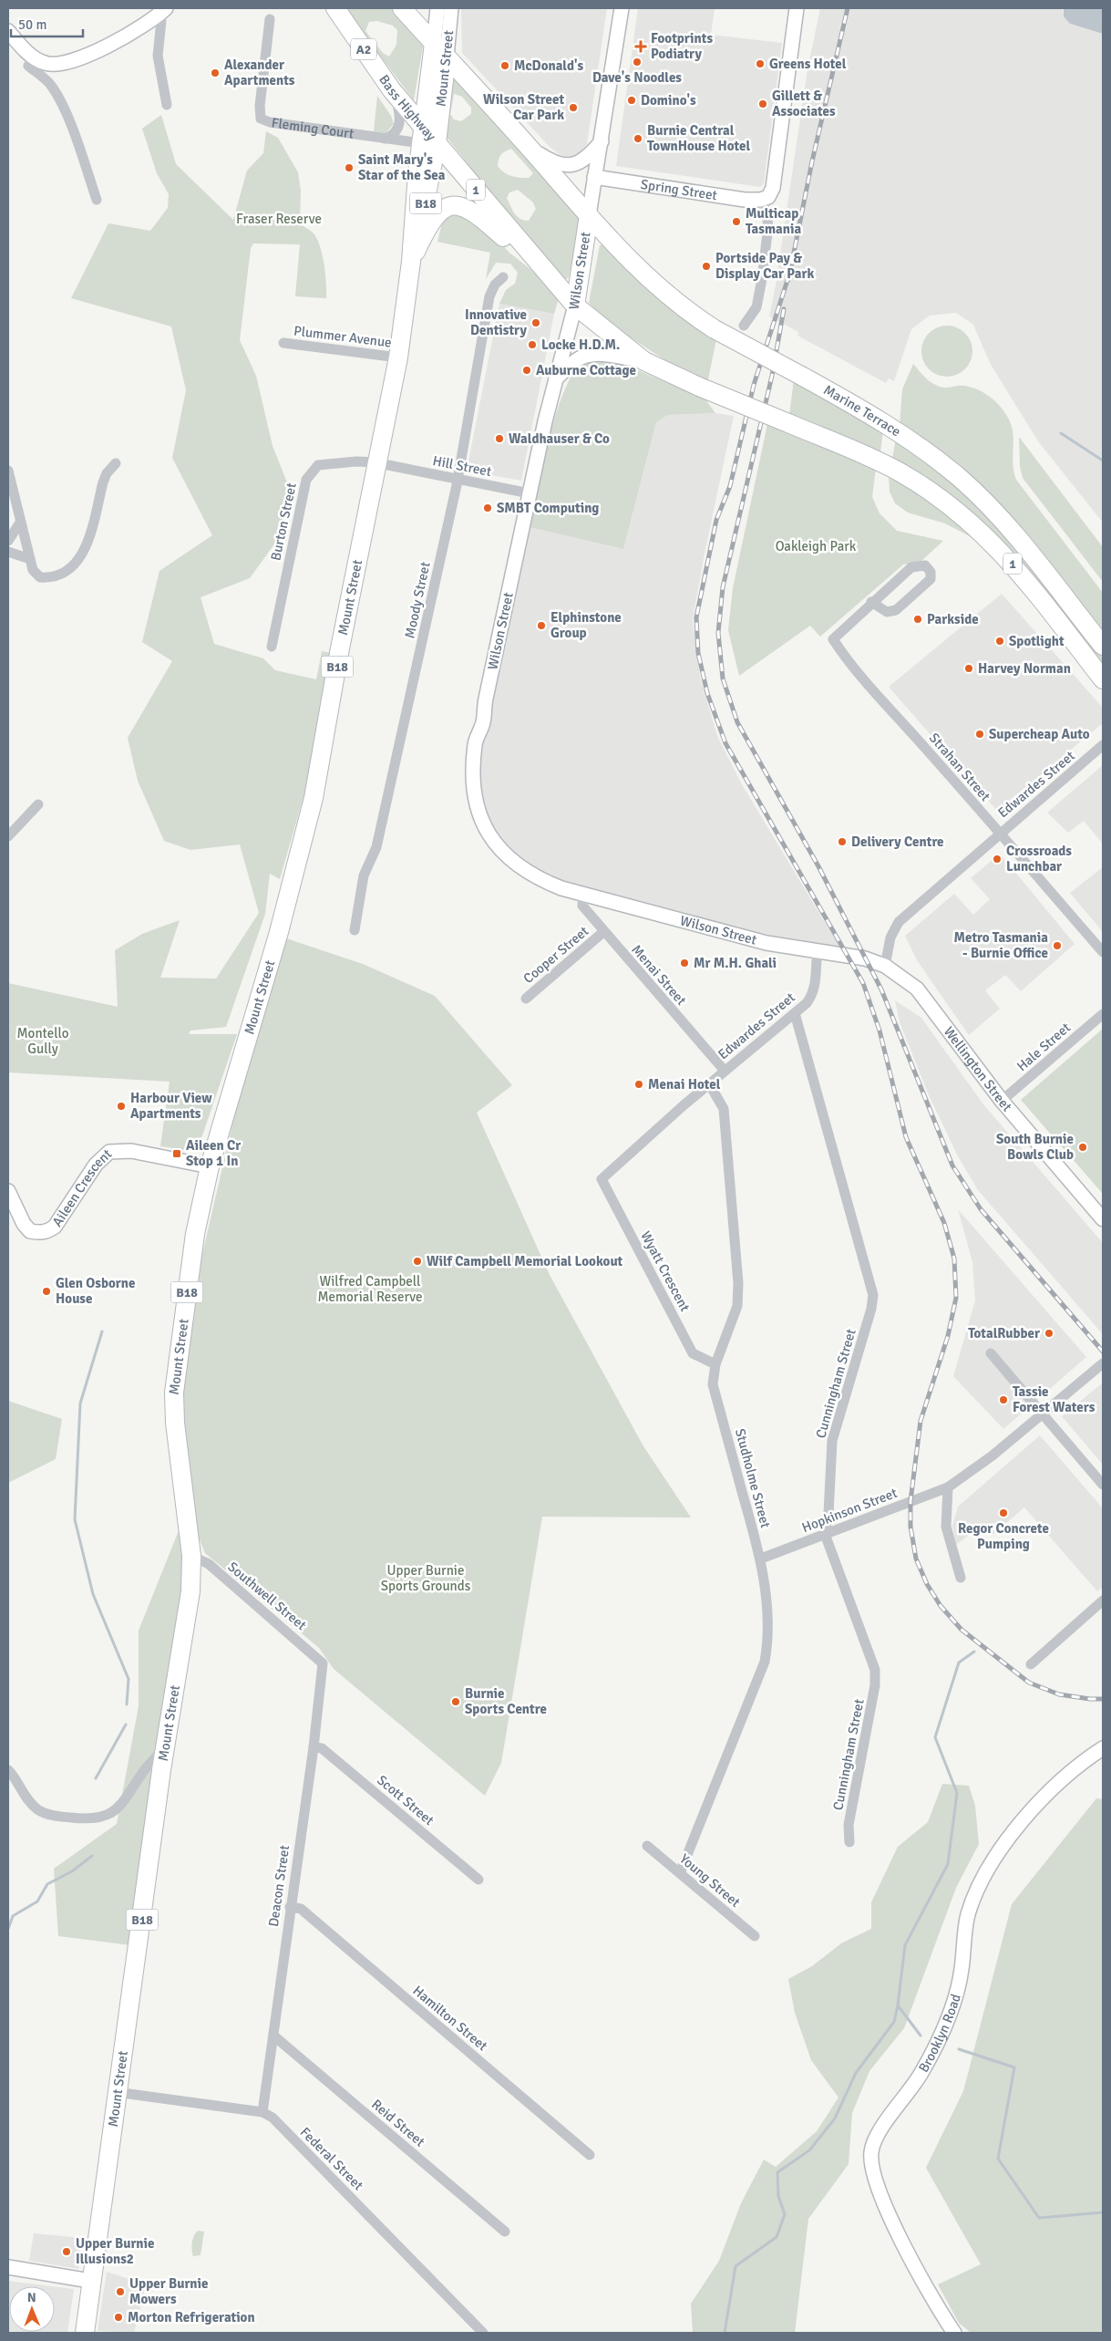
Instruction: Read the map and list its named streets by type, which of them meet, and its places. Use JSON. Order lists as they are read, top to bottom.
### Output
{
  "streets": {
    "highway": [
      "A2",
      "Mount Street",
      "Bass Highway",
      "1",
      "B18",
      "Wilson Street",
      "Marine Terrace"
    ],
    "street": [
      "Fleming Court",
      "Spring Street",
      "Plummer Avenue",
      "Hill Street",
      "Burton Street",
      "Moody Street",
      "Strahan Street",
      "Edwardes Street",
      "Cooper Street",
      "Menai Street",
      "Hale Street",
      "Wellington Street",
      "Aileen Crescent",
      "Wyatt Crescent",
      "Cunningham Street",
      "Studholme Street",
      "Hopkinson Street",
      "Southwell Street",
      "Scott Street",
      "Young Street",
      "Deacon Street",
      "Hamilton Street",
      "Brooklyn Road",
      "Reid Street",
      "Federal Street"
    ]
  },
  "crossings": [
    ["Mount Street", "Bass Highway"],
    ["Mount Street", "Fleming Court"],
    ["Mount Street", "1"],
    ["Mount Street", "Plummer Avenue"],
    ["Mount Street", "Hill Street"],
    ["Mount Street", "Burton Street"],
    ["Mount Street", "Aileen Crescent"],
    ["Mount Street", "Southwell Street"],
    ["Mount Street", "Federal Street"],
    ["Bass Highway", "Fleming Court"],
    ["Bass Highway", "1"],
    ["Bass Highway", "Wilson Street"],
    ["1", "Wilson Street"],
    ["1", "Marine Terrace"],
    ["Spring Street", "Wilson Street"],
    ["Wilson Street", "Marine Terrace"],
    ["Wilson Street", "Hill Street"],
    ["Wilson Street", "Edwardes Street"],
    ["Wilson Street", "Menai Street"],
    ["Wilson Street", "Wellington Street"],
    ["Hill Street", "Burton Street"],
    ["Hill Street", "Moody Street"],
    ["Strahan Street", "Edwardes Street"],
    ["Edwardes Street", "Menai Street"],
    ["Edwardes Street", "Wellington Street"],
    ["Edwardes Street", "Wyatt Crescent"],
    ["Edwardes Street", "Cunningham Street"],
    ["Edwardes Street", "Studholme Street"],
    ["Cooper Street", "Menai Street"],
    ["Hale Street", "Wellington Street"],
    ["Wyatt Crescent", "Studholme Street"],
    ["Cunningham Street", "Hopkinson Street"],
    ["Studholme Street", "Hopkinson Street"],
    ["Studholme Street", "Young Street"],
    ["Southwell Street", "Deacon Street"],
    ["Scott Street", "Deacon Street"],
    ["Deacon Street", "Hamilton Street"],
    ["Deacon Street", "Reid Street"],
    ["Deacon Street", "Federal Street"]
  ],
  "parks": [
    "Fraser Reserve",
    "Oakleigh Park",
    "Montello Gully",
    "Wilfred Campbell Memorial Reserve",
    "Upper Burnie Sports Grounds"
  ],
  "places": {
    "health": ["Footprints Podiatry"],
    "other": [
      "Dave's Noodles",
      "Greens Hotel",
      "McDonald's",
      "Alexander Apartments",
      "Domino's",
      "Gillett & Associates",
      "Wilson Street Car Park",
      "Burnie Central TownHouse Hotel",
      "Saint Mary's Star of the Sea",
      "Multicap Tasmania",
      "Portside Pay & Display Car Park",
      "Innovative Dentistry",
      "Locke H.D.M.",
      "Auburne Cottage",
      "Waldhauser & Co",
      "SMBT Computing",
      "Parkside",
      "Elphinstone Group",
      "Spotlight",
      "Harvey Norman",
      "Supercheap Auto",
      "Delivery Centre",
      "Crossroads Lunchbar",
      "Metro Tasmania - Burnie Office",
      "Mr M.H. Ghali",
      "Menai Hotel",
      "Harbour View Apartments",
      "South Burnie Bowls Club",
      "Wilf Campbell Memorial Lookout",
      "Glen Osborne House",
      "TotalRubber",
      "Tassie Forest Waters",
      "Regor Concrete Pumping",
      "Burnie Sports Centre",
      "Upper Burnie Illusions2",
      "Upper Burnie Mowers",
      "Morton Refrigeration"
    ],
    "transit": ["Aileen Cr Stop 1 In"]
  },
  "scale_bar": "50 m",
  "north": "top"
}
